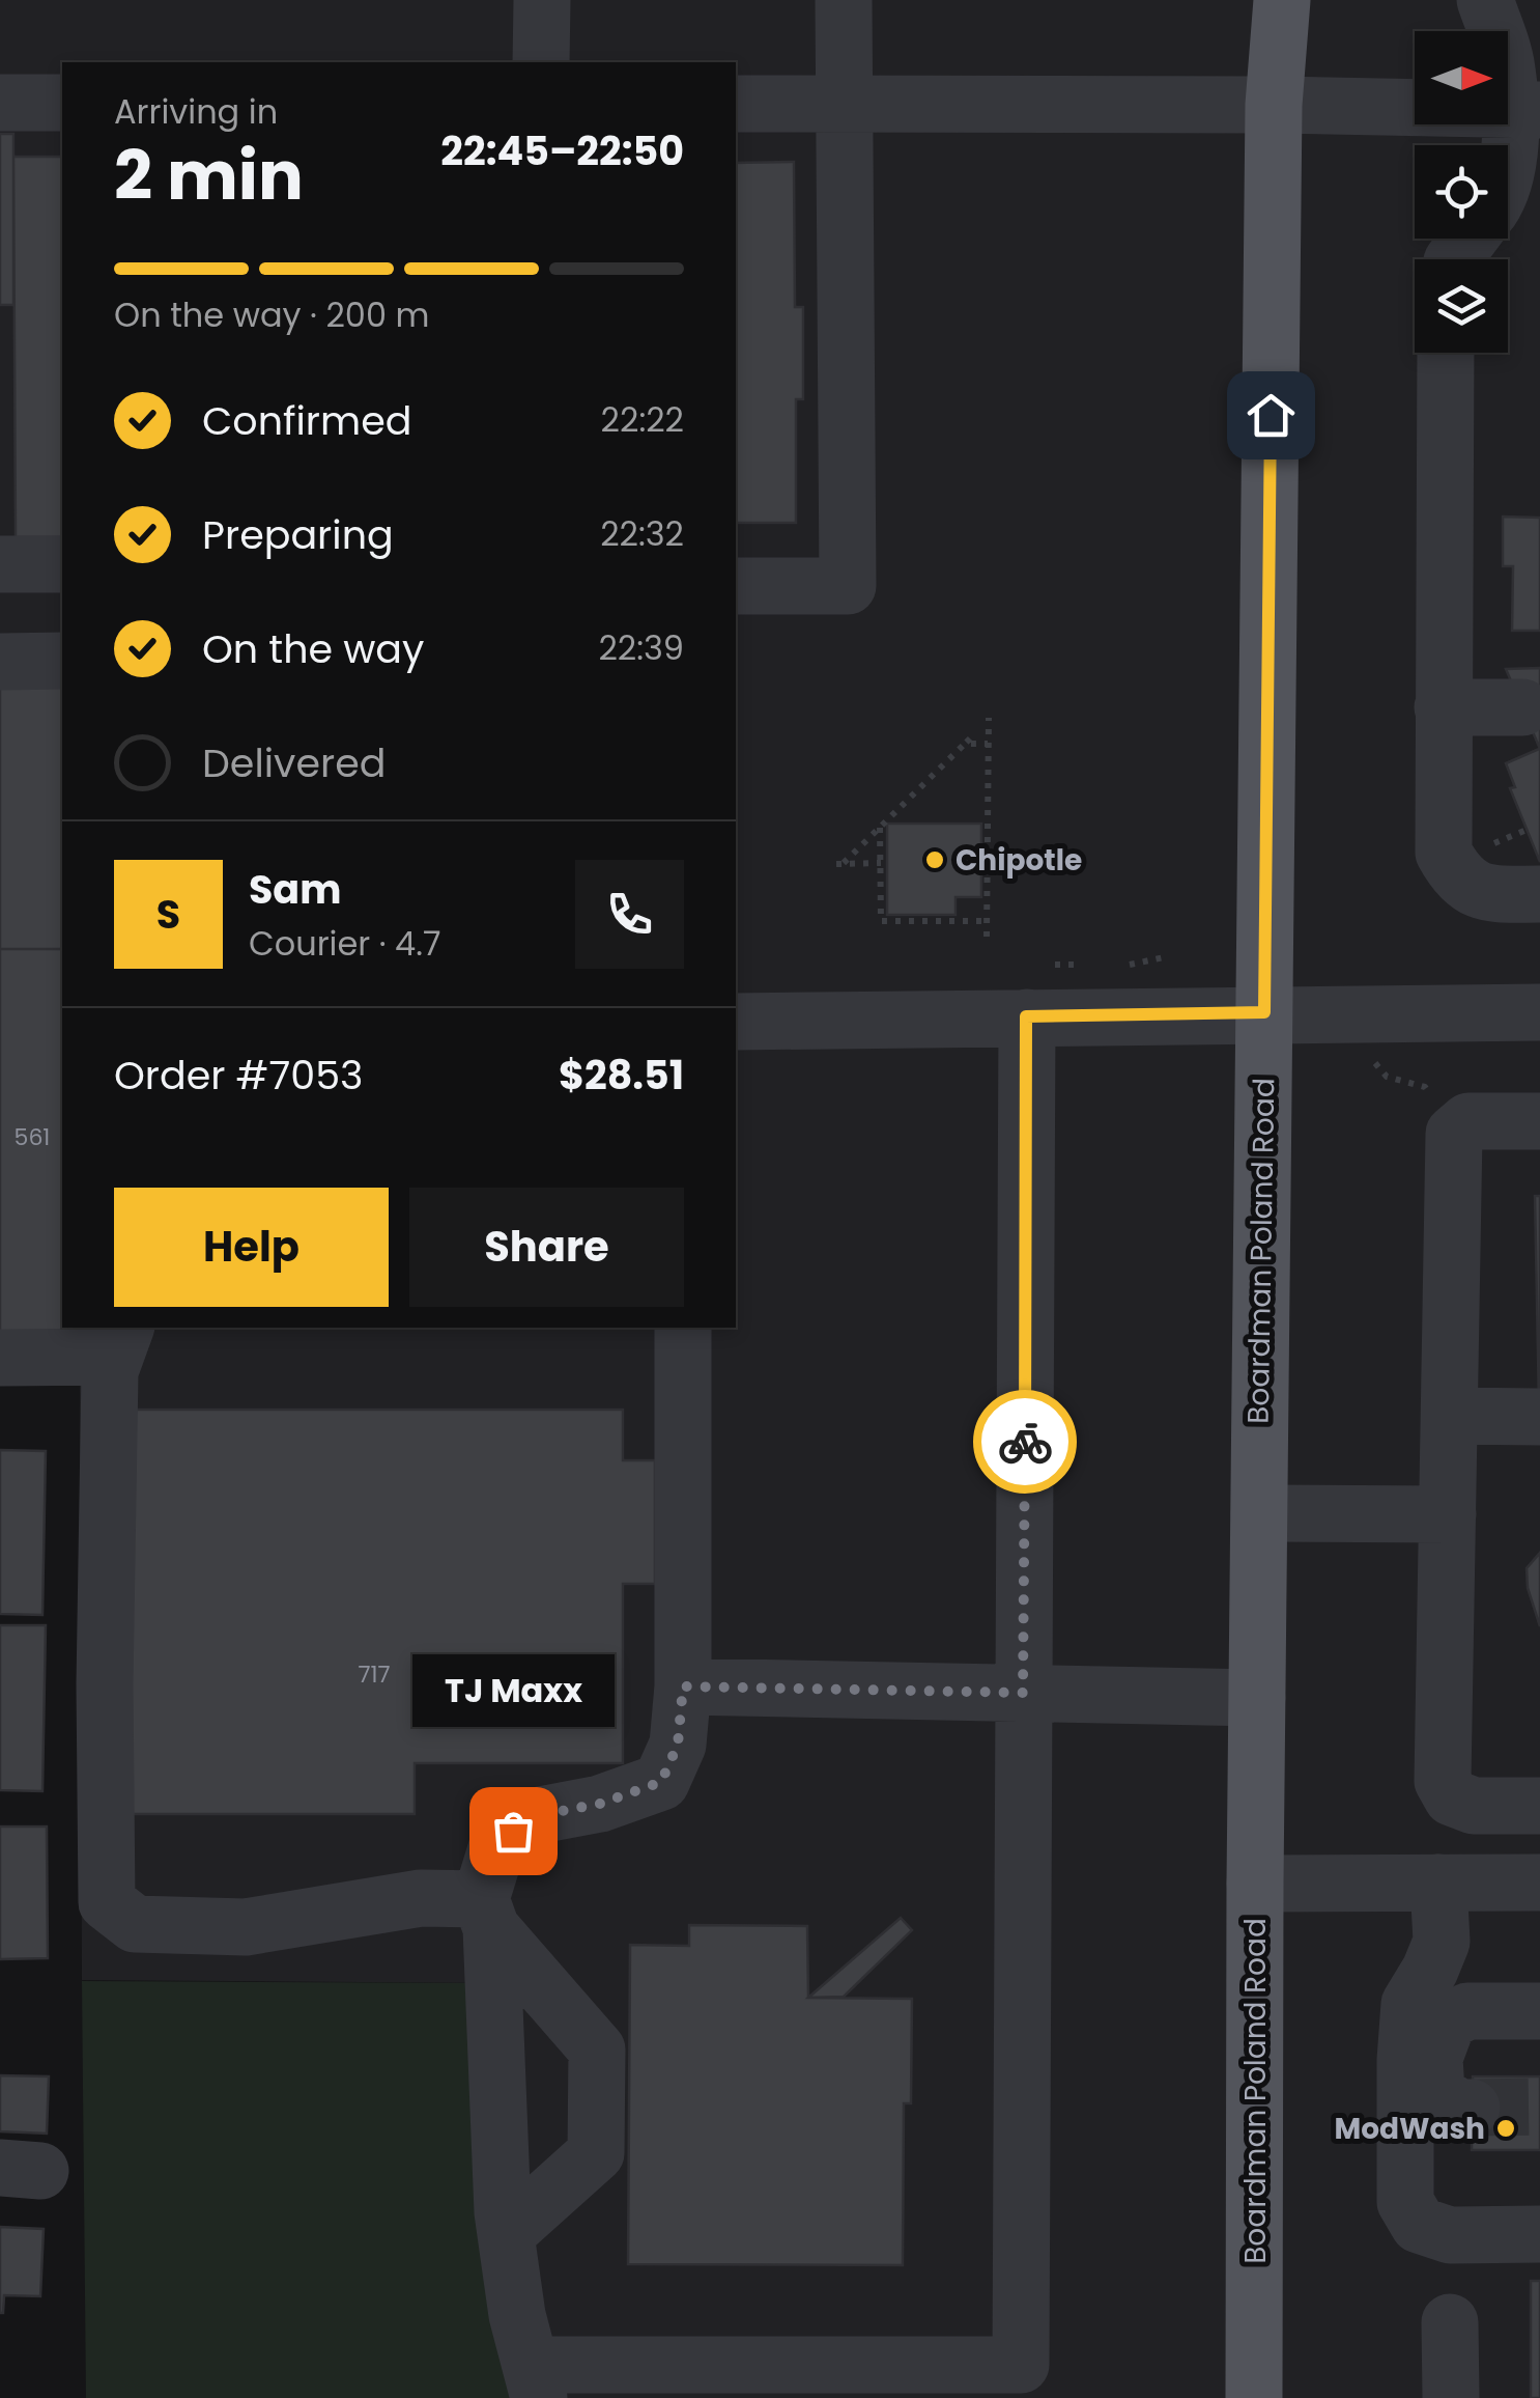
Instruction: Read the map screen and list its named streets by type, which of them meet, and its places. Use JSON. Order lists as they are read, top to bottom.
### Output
{
  "streets": {
    "main road": ["Boardman Poland Road"]
  },
  "places": ["Chipotle", "TJ Maxx", "ModWash"],
  "house_numbers": ["561", "717"],
  "north": "right",
  "page": {
    "heading": ["2 min", "Arriving in", "22:45–22:50"],
    "panel": [
      "Sam",
      "Courier · 4.7",
      "Order #7053",
      "$28.51"
    ],
    "bar": "On the way · 200 m",
    "list": [
      ["Confirmed", "22:22"],
      ["Preparing", "22:32"],
      ["On the way", "22:39"],
      "Delivered"
    ],
    "round": "S",
    "buttons": ["Help", "Share"],
    "bubble": "TJ Maxx"
  }
}
